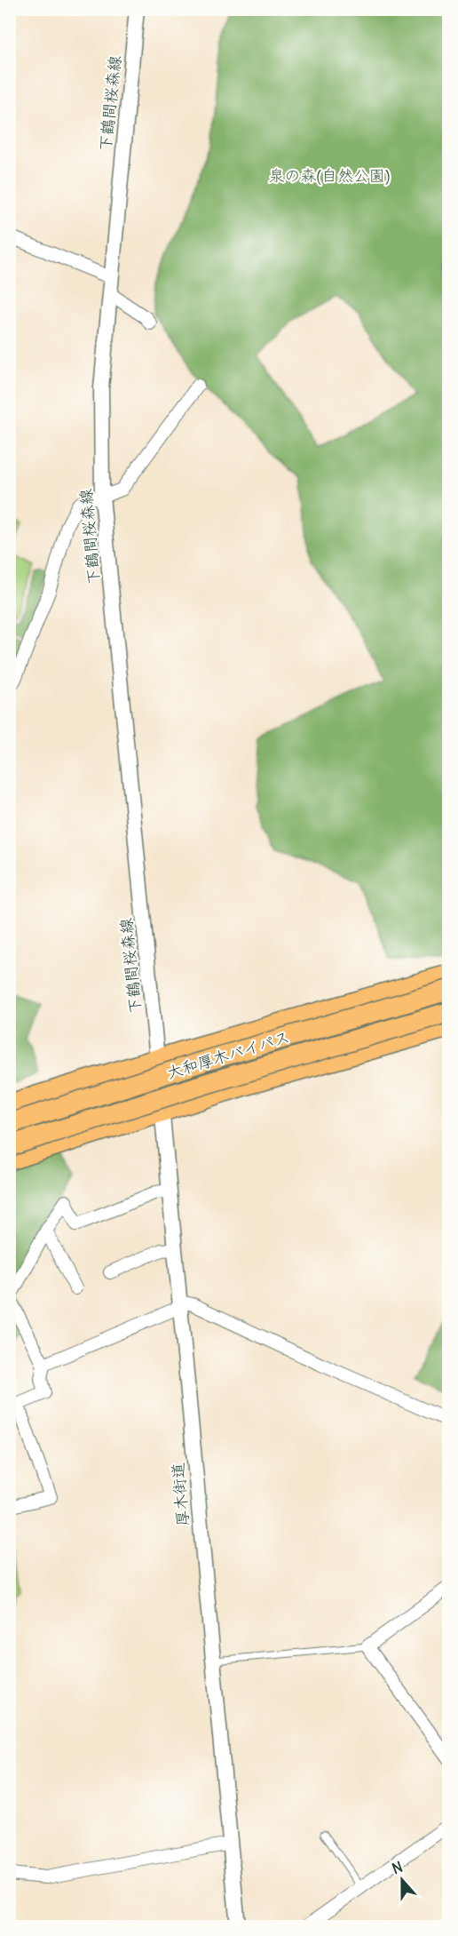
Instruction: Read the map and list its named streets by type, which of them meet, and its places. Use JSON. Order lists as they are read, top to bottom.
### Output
{
  "streets": {
    "highway": ["大和厚木バイパス"],
    "street": ["下鶴間桜森線", "厚木街道"]
  },
  "crossings": [
    ["下鶴間桜森線", "厚木街道"]
  ],
  "parks": ["泉の森(自然公園)"],
  "north": "top"
}
